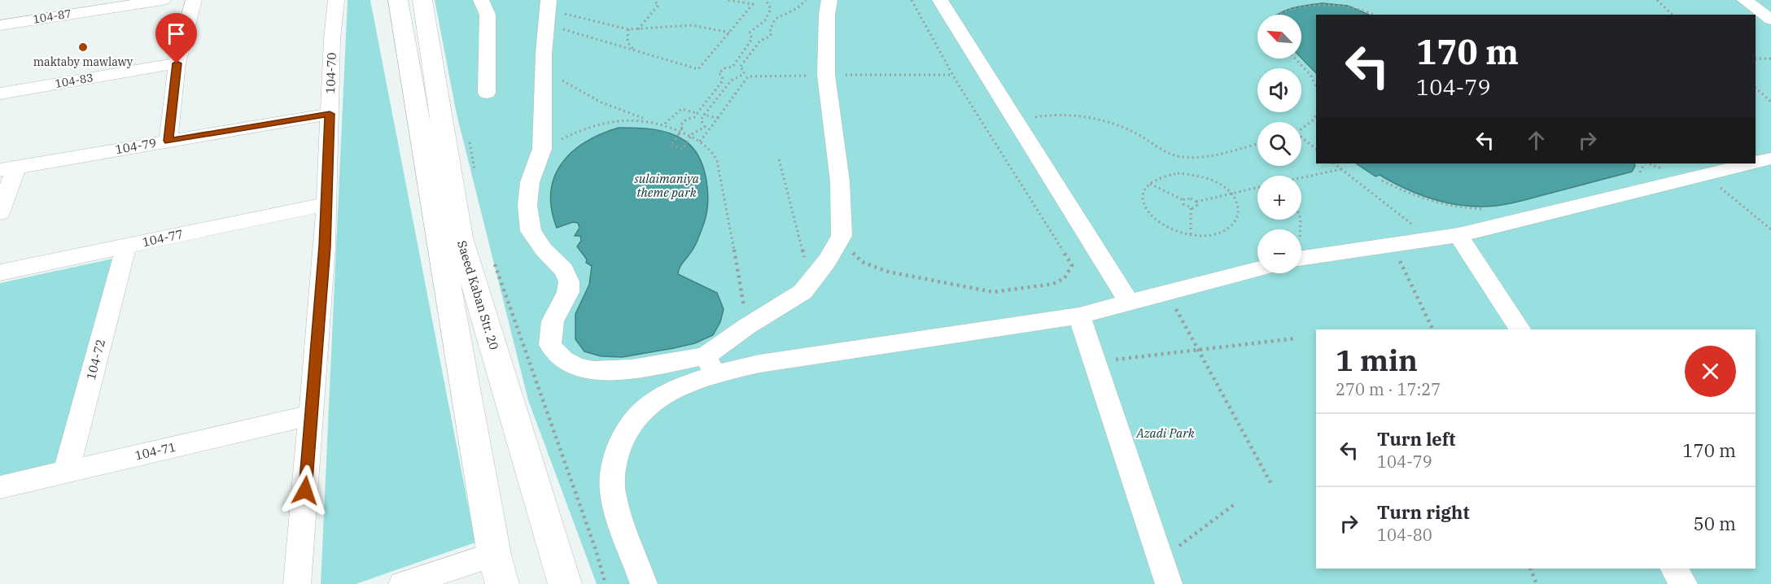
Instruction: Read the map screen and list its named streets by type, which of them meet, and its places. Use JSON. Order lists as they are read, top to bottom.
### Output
{
  "streets": {
    "main road": ["Saeed Kaban Str. 20"],
    "street": [
      "104-87",
      "104-70",
      "104-83",
      "104-79",
      "104-77",
      "104-72",
      "104-71"
    ]
  },
  "crossings": [
    ["104-70", "104-79"],
    ["104-70", "104-77"],
    ["104-70", "104-71"],
    ["104-77", "104-72"],
    ["104-72", "104-71"]
  ],
  "parks": ["sulaimaniya theme park", "Azadi Park"],
  "places": ["maktaby mawlawy"],
  "north": "top left",
  "page": {
    "map_buttons": ["+", "−"],
    "turn": ["170 m", "104-79"],
    "heading": ["1 min", "270 m · 17:27"],
    "list": [
      {
        "name": "Turn left",
        "note": "104-79",
        "value": "170 m"
      },
      {
        "name": "Turn right",
        "note": "104-80",
        "value": "50 m"
      }
    ]
  }
}
